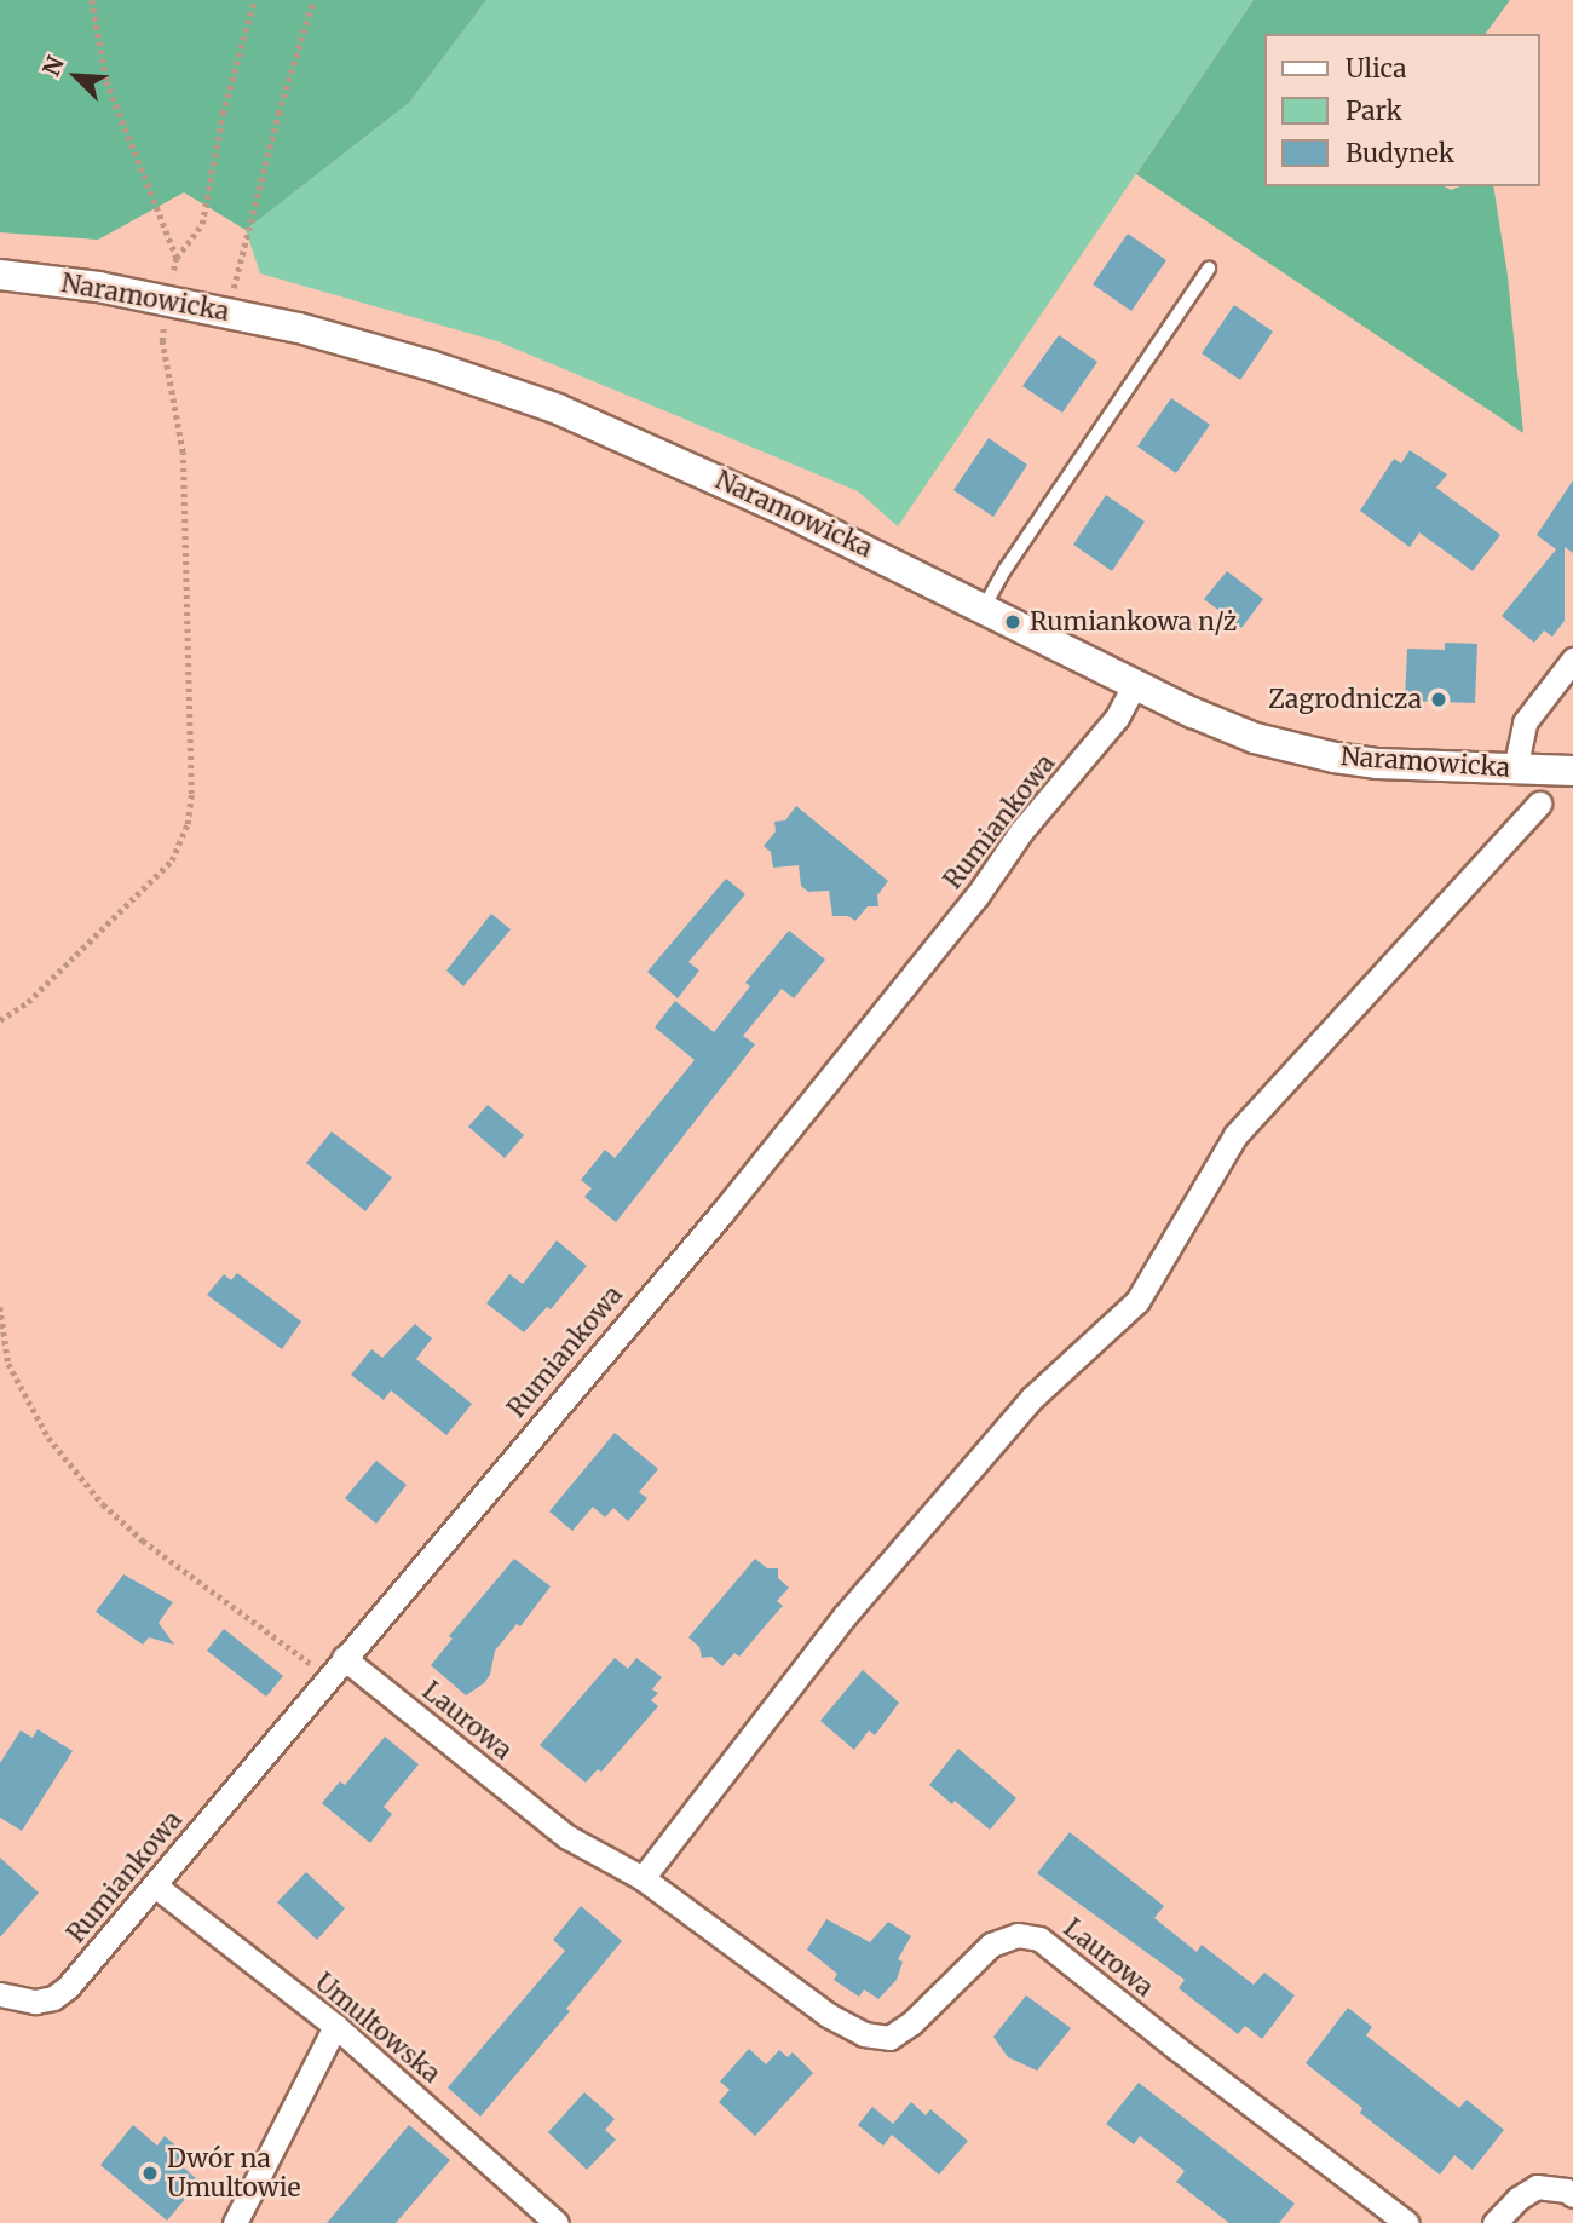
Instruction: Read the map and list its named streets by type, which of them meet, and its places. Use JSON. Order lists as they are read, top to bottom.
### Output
{
  "streets": {
    "street": [
      "Naramowicka",
      "Rumiankowa",
      "Laurowa",
      "Umultowska"
    ]
  },
  "crossings": [
    ["Naramowicka", "Rumiankowa"],
    ["Rumiankowa", "Laurowa"],
    ["Rumiankowa", "Umultowska"]
  ],
  "places": ["Rumiankowa n/ż", "Zagrodnicza", "Dwór na Umultowie"],
  "legend": ["Ulica", "Park", "Budynek"],
  "north": "top left"
}
